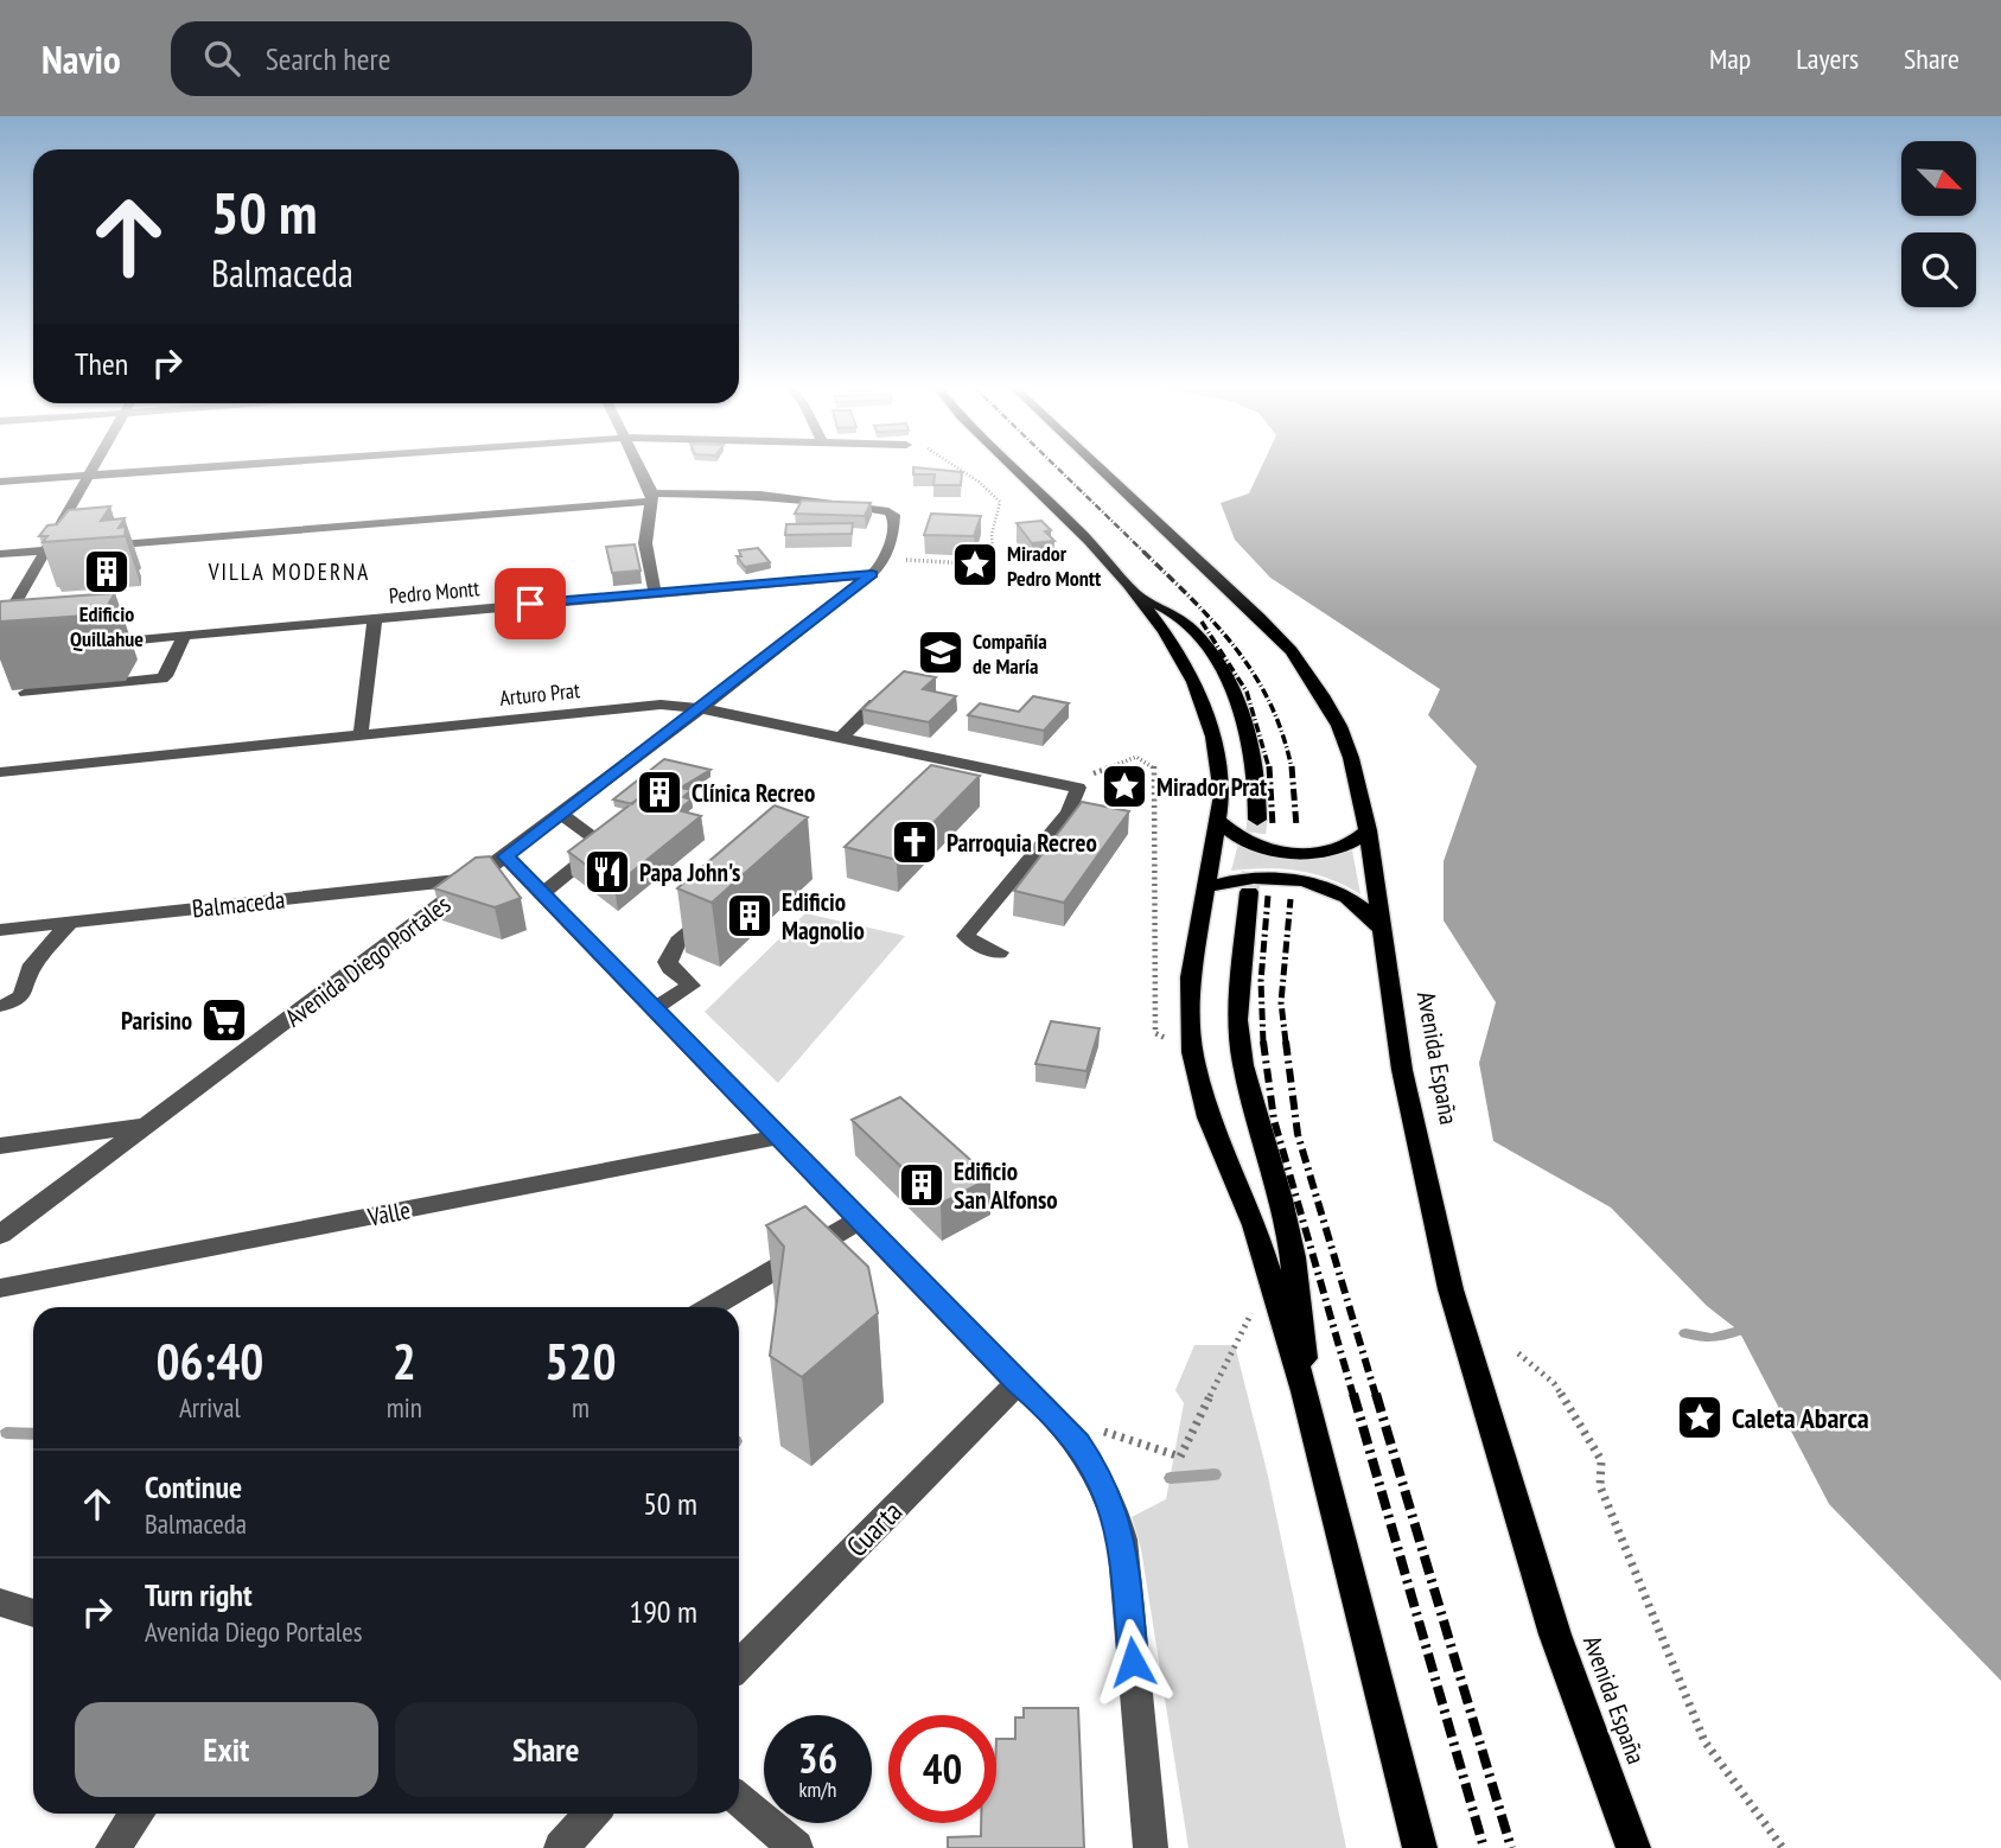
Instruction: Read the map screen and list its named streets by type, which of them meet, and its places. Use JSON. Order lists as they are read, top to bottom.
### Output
{
  "streets": {
    "main road": ["Avenida España"],
    "street": [
      "Pedro Montt",
      "Arturo Prat",
      "Balmaceda",
      "Avenida Diego Portales",
      "Valle",
      "Cuarta"
    ]
  },
  "crossings": [
    ["Pedro Montt", "Avenida Diego Portales"],
    ["Arturo Prat", "Avenida Diego Portales"],
    ["Balmaceda", "Avenida Diego Portales"]
  ],
  "districts": ["VILLA MODERNA"],
  "places": {
    "place": ["Mirador Pedro Montt", "Mirador Prat", "Caleta Abarca"],
    "building": [
      "Edificio Quillahue",
      "Clínica Recreo",
      "Edificio Magnolio",
      "Edificio San Alfonso"
    ],
    "school or university": ["Compañía de María"],
    "church": ["Parroquia Recreo"],
    "restaurant": ["Papa John's"],
    "supermarket": ["Parisino"]
  },
  "north": "bottom right",
  "page": {
    "header": "Navio",
    "search": "Search here",
    "nav": ["Map", "Layers", "Share"],
    "turn": ["50 m", "Balmaceda"],
    "then": "Then",
    "eta": [
      "06:40",
      "Arrival",
      "2",
      "min",
      "520",
      "m"
    ],
    "list": [
      {
        "name": "Continue",
        "note": "Balmaceda",
        "value": "50 m"
      },
      {
        "name": "Turn right",
        "note": "Avenida Diego Portales",
        "value": "190 m"
      }
    ],
    "buttons": ["Exit", "Share"],
    "speed": "36 km/h",
    "limit": "40"
  }
}
